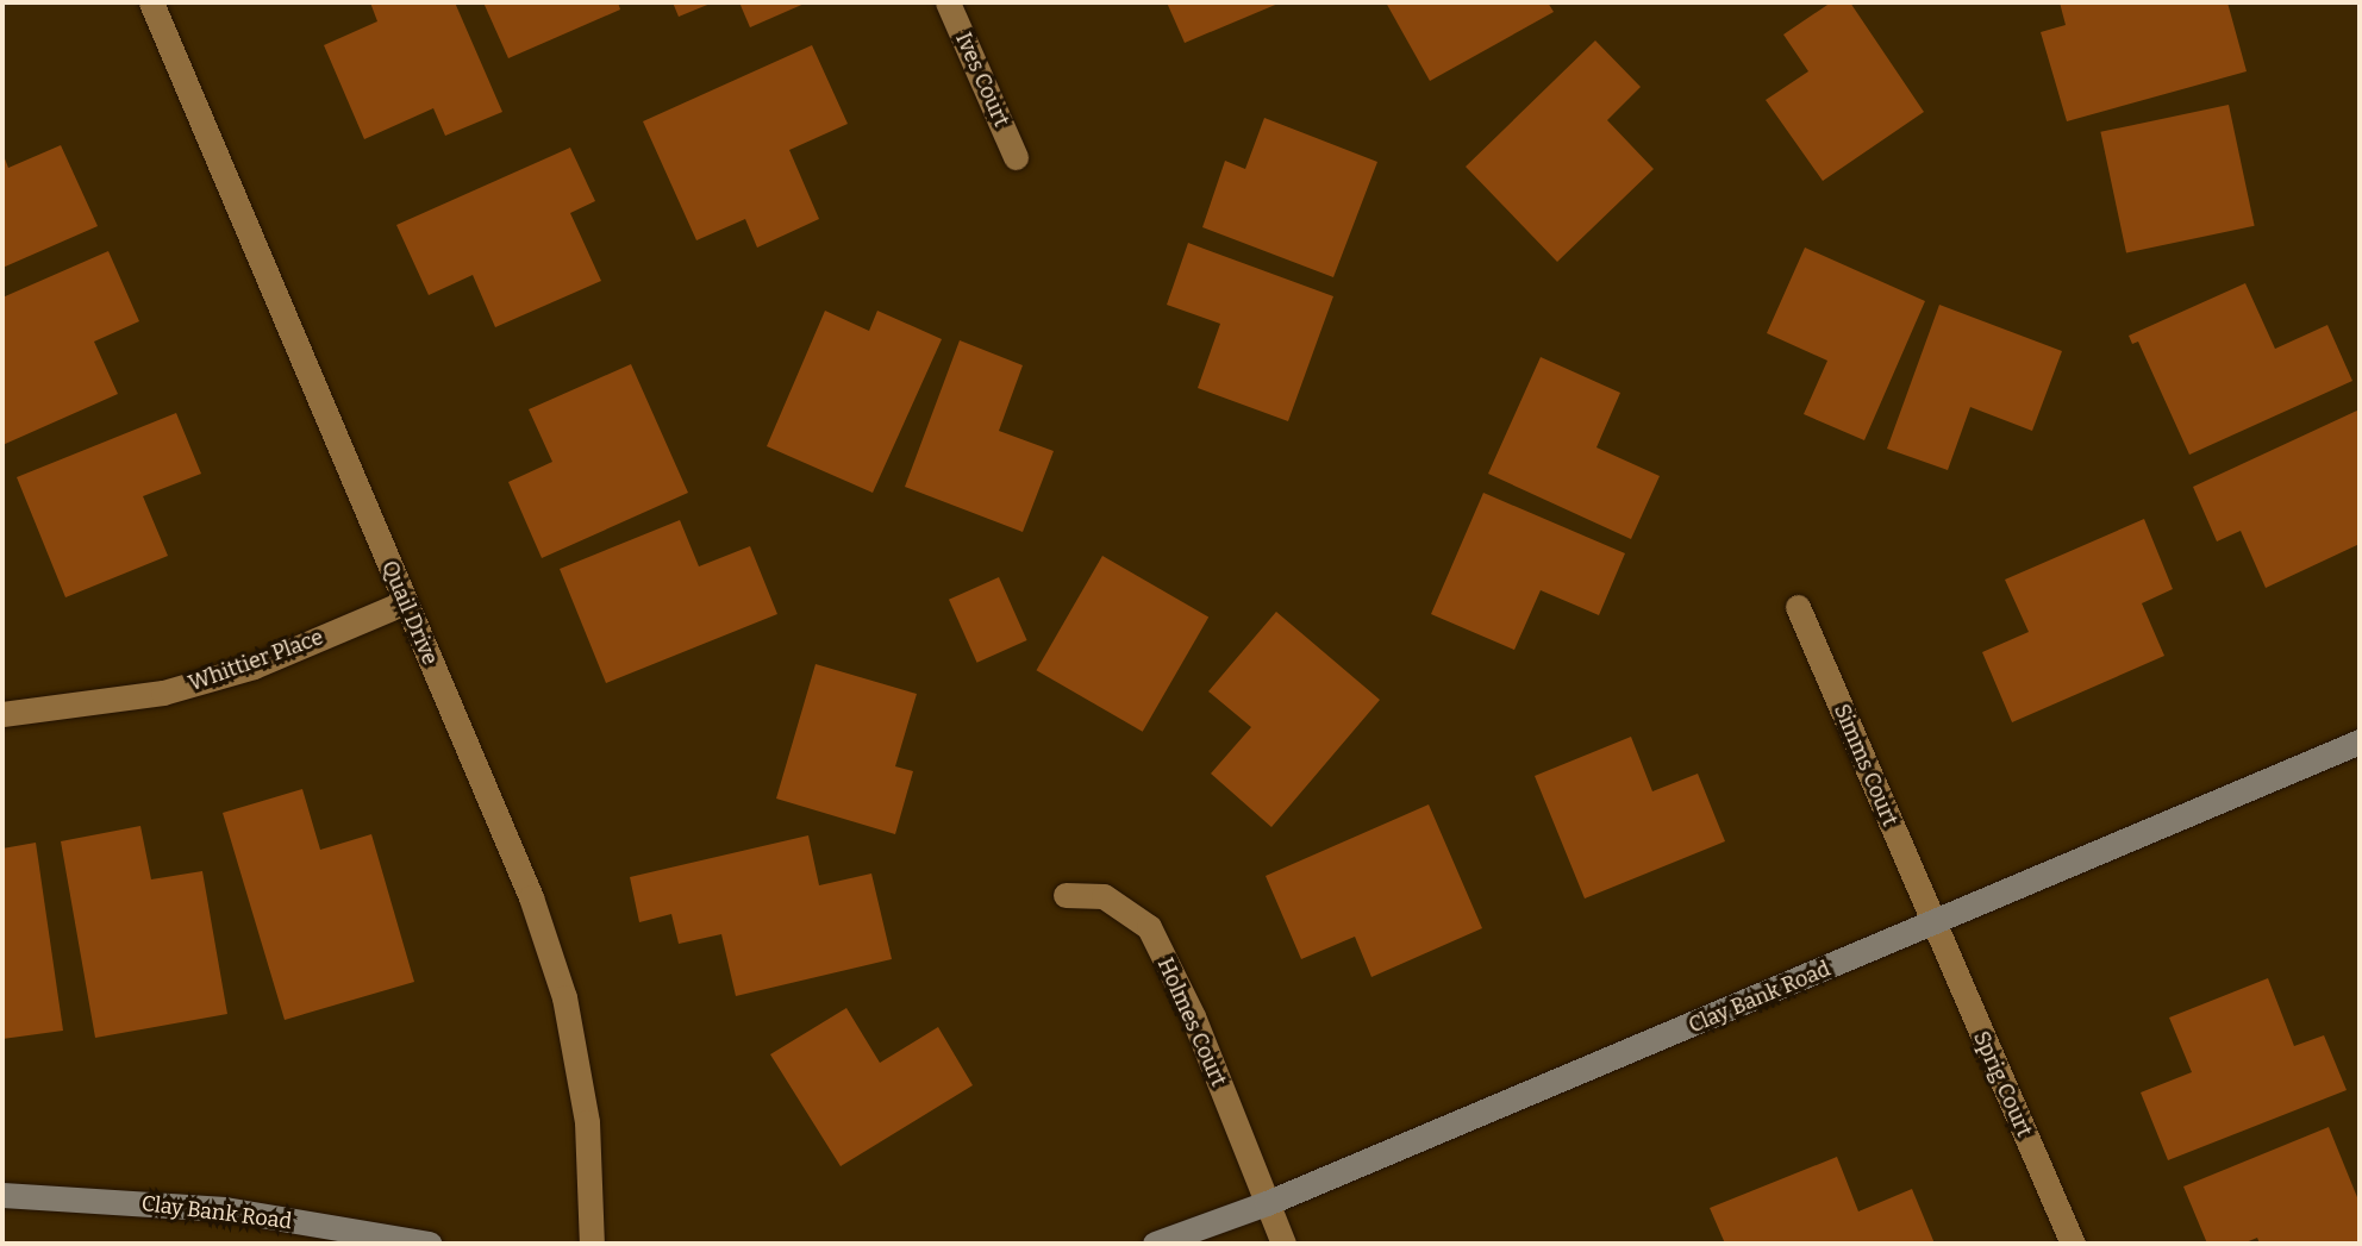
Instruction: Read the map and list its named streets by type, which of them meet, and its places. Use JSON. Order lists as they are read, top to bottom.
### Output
{
  "streets": {
    "street": [
      "Ives Court",
      "Quail Drive",
      "Whittier Place",
      "Simms Court",
      "Clay Bank Road",
      "Holmes Court",
      "Sprig Court"
    ]
  },
  "crossings": [
    ["Quail Drive", "Whittier Place"],
    ["Simms Court", "Clay Bank Road"],
    ["Simms Court", "Sprig Court"],
    ["Clay Bank Road", "Holmes Court"],
    ["Clay Bank Road", "Sprig Court"]
  ]
}
